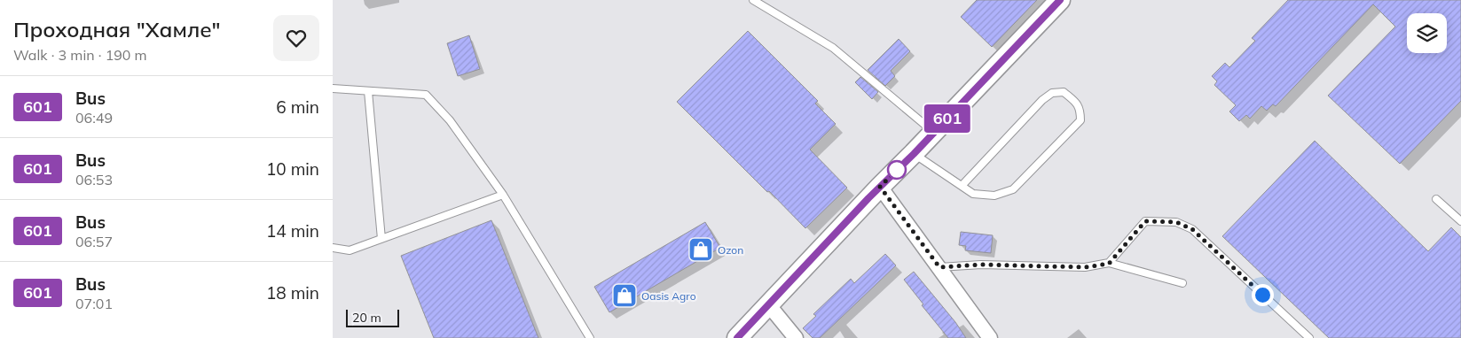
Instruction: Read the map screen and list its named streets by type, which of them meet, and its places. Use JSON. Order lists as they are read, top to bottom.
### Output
{
  "places": {
    "shop": ["Ozon", "Oasis Agro"]
  },
  "lines": ["bus line 601"],
  "scale_bar": "20 m",
  "page": {
    "heading": ["Проходная \"Хамле\"", "Walk · 3 min · 190 m"],
    "on_map": "601",
    "list": [
      {
        "mark": "601",
        "name": "Bus",
        "note": "06:49",
        "value": "6 min"
      },
      {
        "mark": "601",
        "name": "Bus",
        "note": "06:53",
        "value": "10 min"
      },
      {
        "mark": "601",
        "name": "Bus",
        "note": "06:57",
        "value": "14 min"
      },
      {
        "mark": "601",
        "name": "Bus",
        "note": "07:01",
        "value": "18 min"
      }
    ],
    "scale": "20 m"
  }
}
